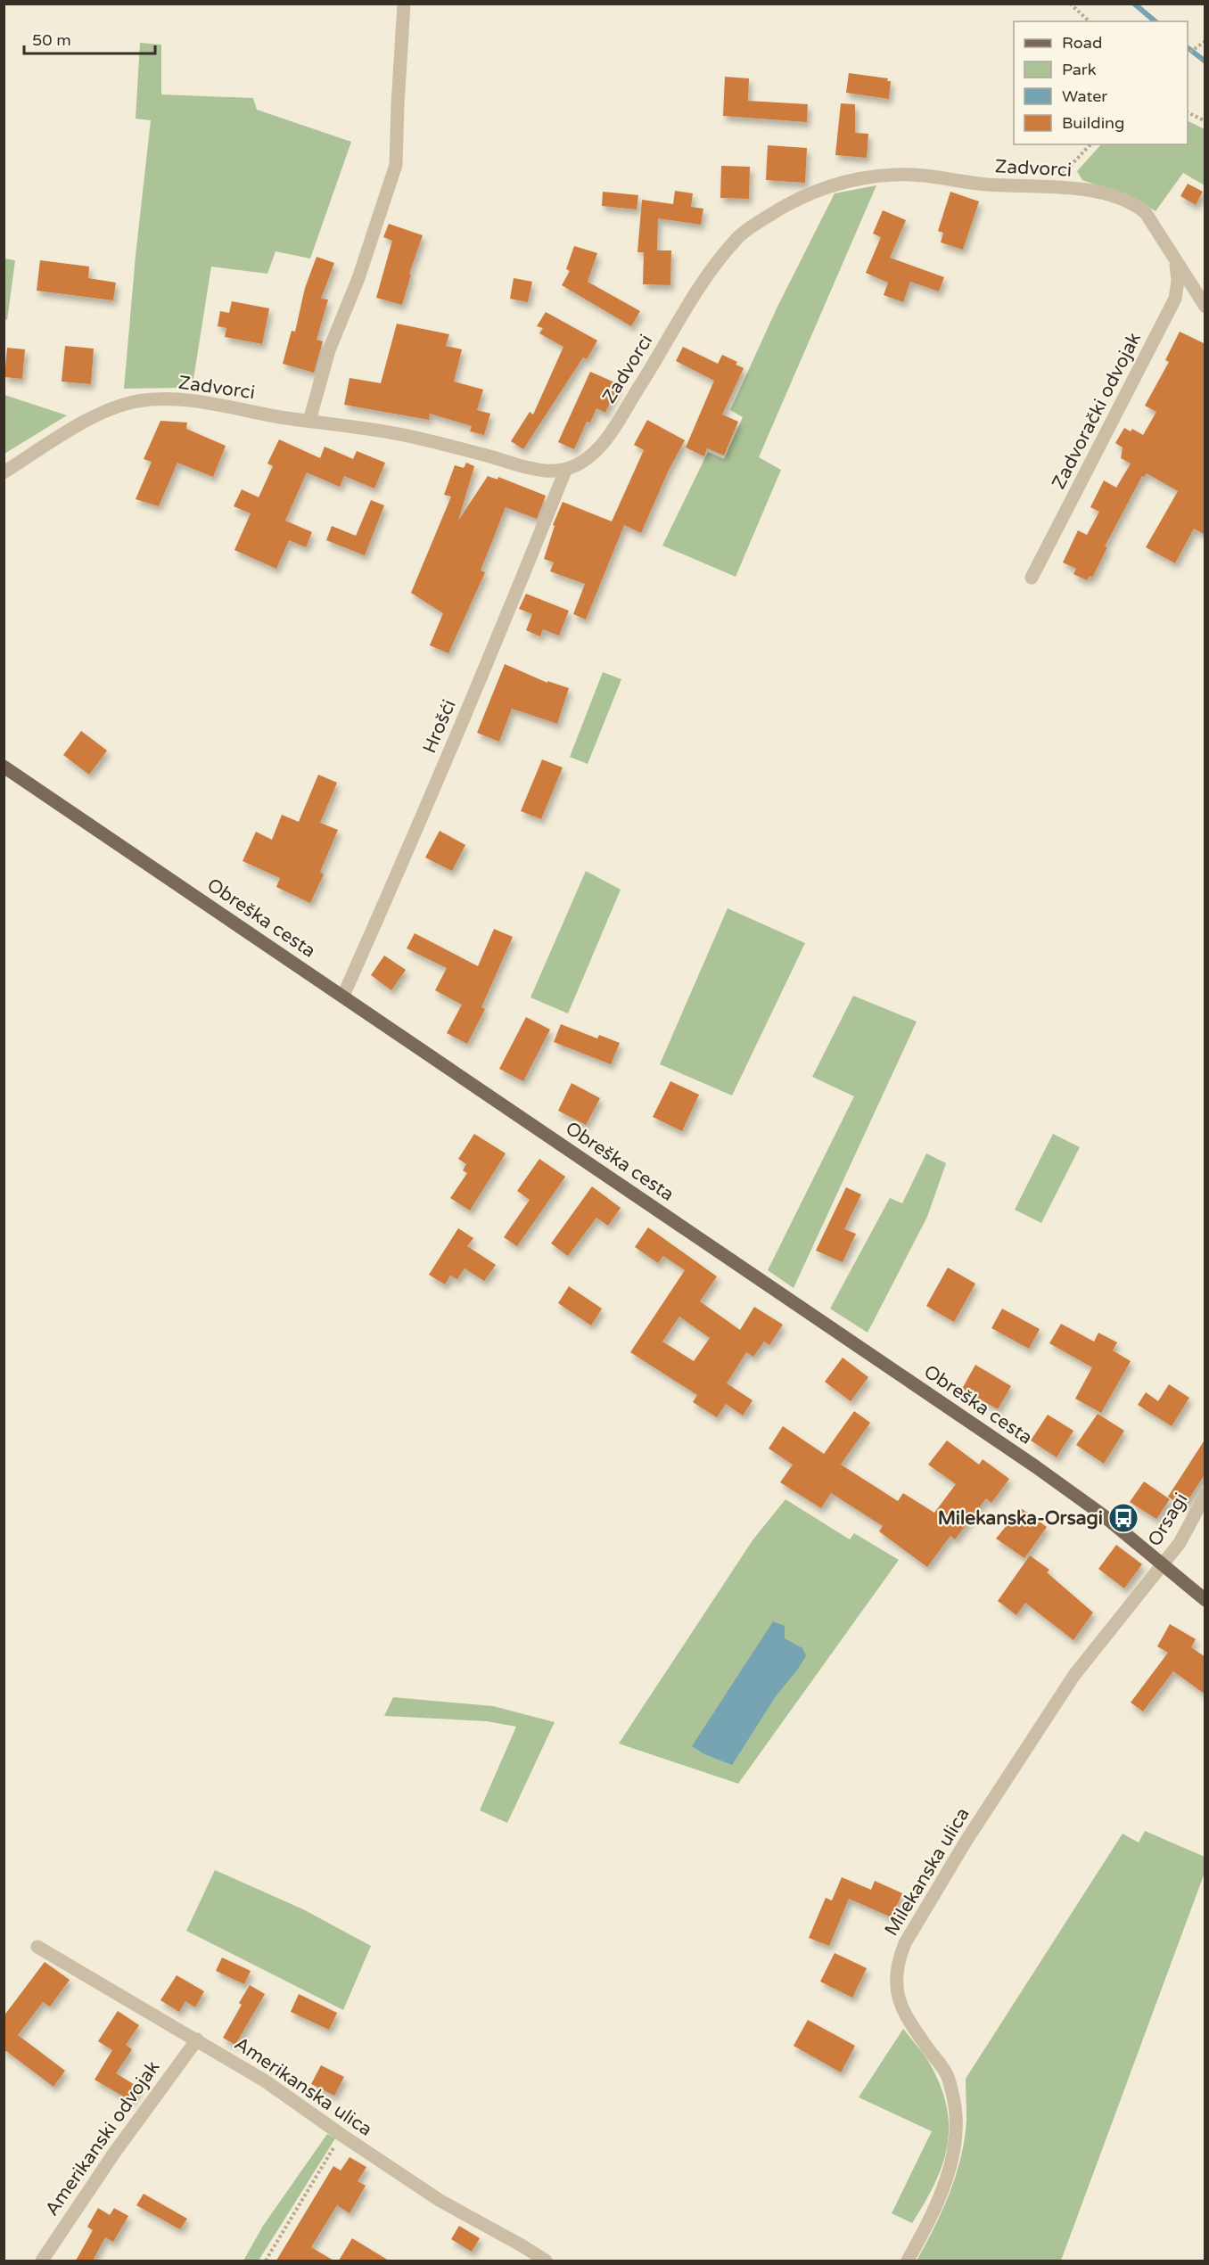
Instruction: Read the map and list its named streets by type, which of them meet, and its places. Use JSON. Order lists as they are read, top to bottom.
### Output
{
  "streets": {
    "main road": ["Obreška cesta"],
    "street": [
      "Zadvorci",
      "Zadvorački odvojak",
      "Hrošći",
      "Orsagi",
      "Milekanska ulica",
      "Amerikanska ulica",
      "Amerikanski odvojak"
    ]
  },
  "crossings": [
    ["Zadvorci", "Zadvorački odvojak"],
    ["Zadvorci", "Hrošći"],
    ["Hrošći", "Obreška cesta"],
    ["Obreška cesta", "Orsagi"],
    ["Obreška cesta", "Milekanska ulica"],
    ["Orsagi", "Milekanska ulica"],
    ["Amerikanska ulica", "Amerikanski odvojak"]
  ],
  "places": {
    "bus stop": ["Milekanska-Orsagi"]
  },
  "legend": [
    "Road",
    "Park",
    "Water",
    "Building"
  ],
  "scale_bar": "50 m"
}
